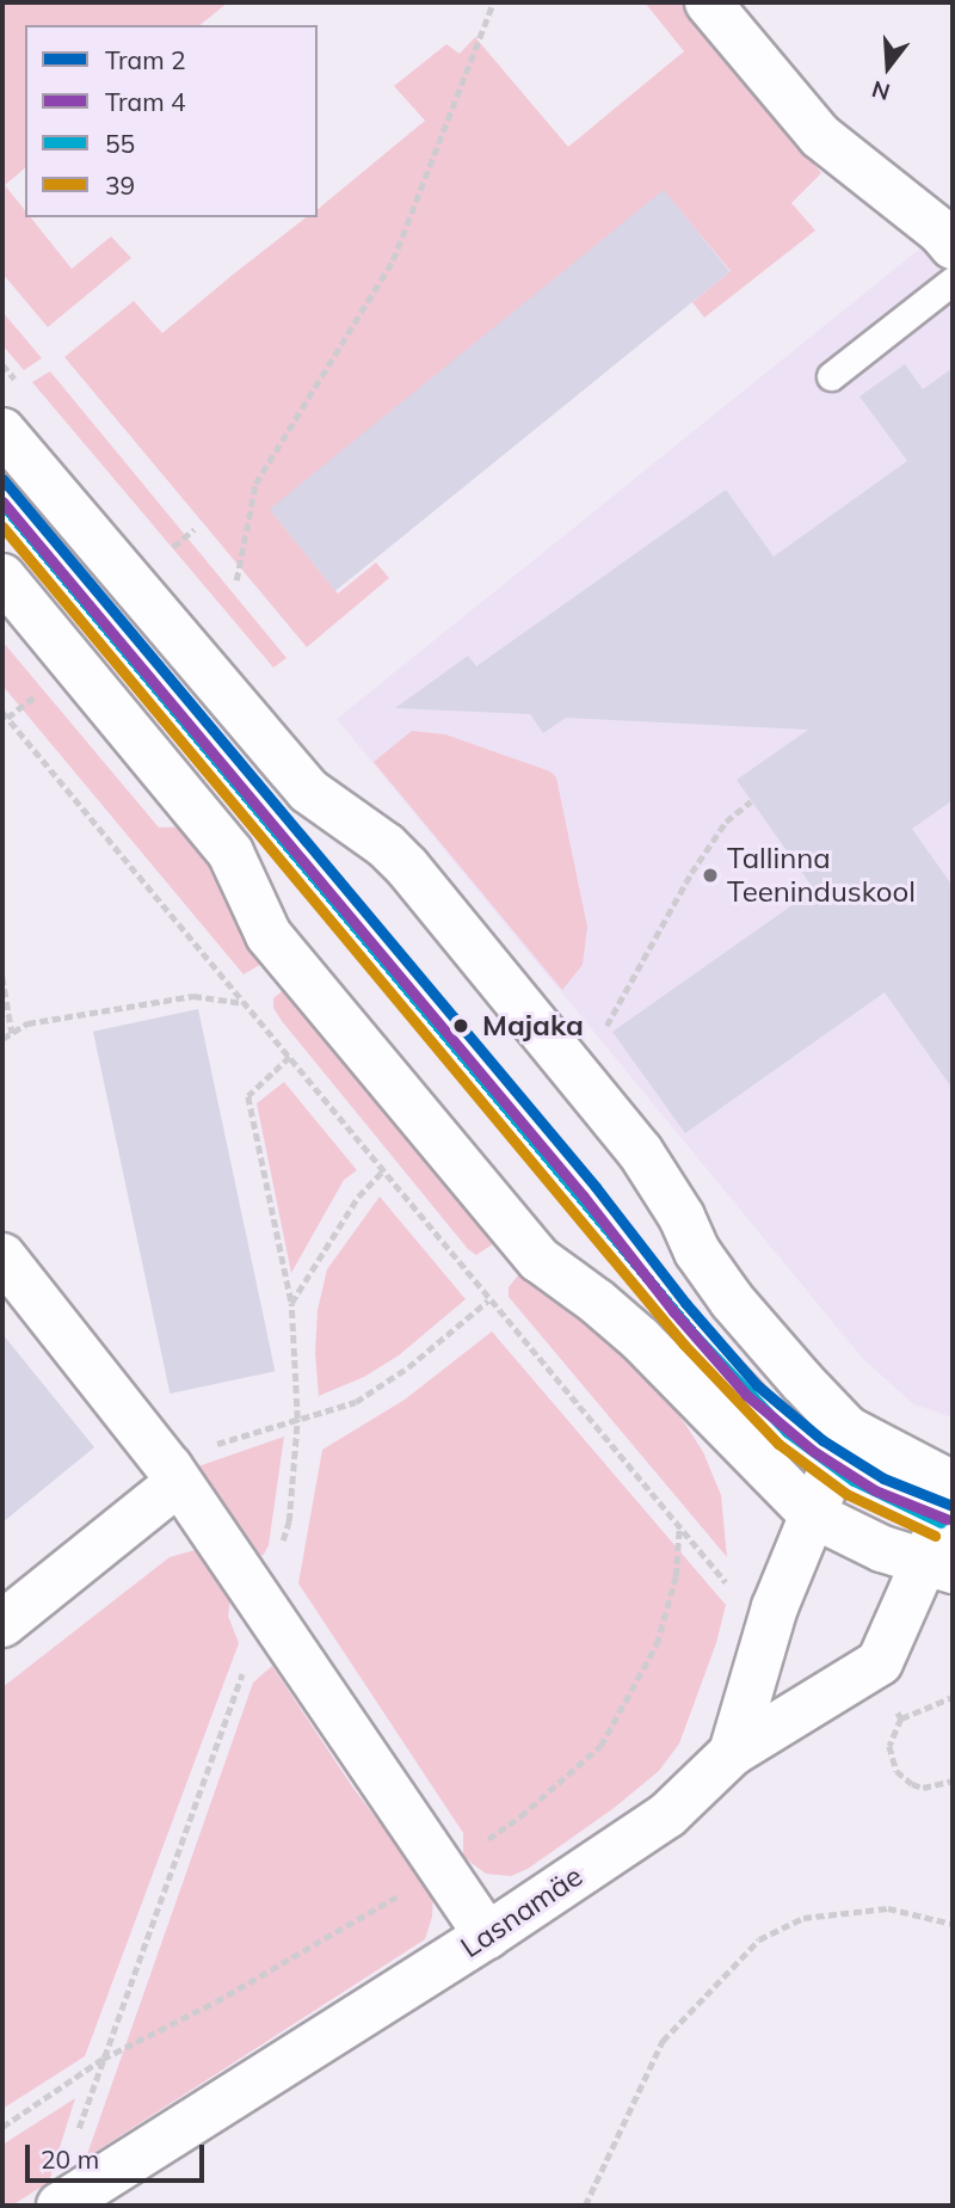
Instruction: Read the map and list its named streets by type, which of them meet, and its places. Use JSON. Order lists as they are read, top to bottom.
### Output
{
  "streets": {
    "street": ["Lasnamäe"]
  },
  "places": ["Tallinna Teeninduskool", "Majaka"],
  "lines": [
    "tram line 2",
    "tram line 4",
    "transit line 55",
    "transit line 39"
  ],
  "legend": [
    "Tram 2",
    "Tram 4",
    "55",
    "39"
  ],
  "scale_bar": "20 m",
  "north": "bottom"
}
